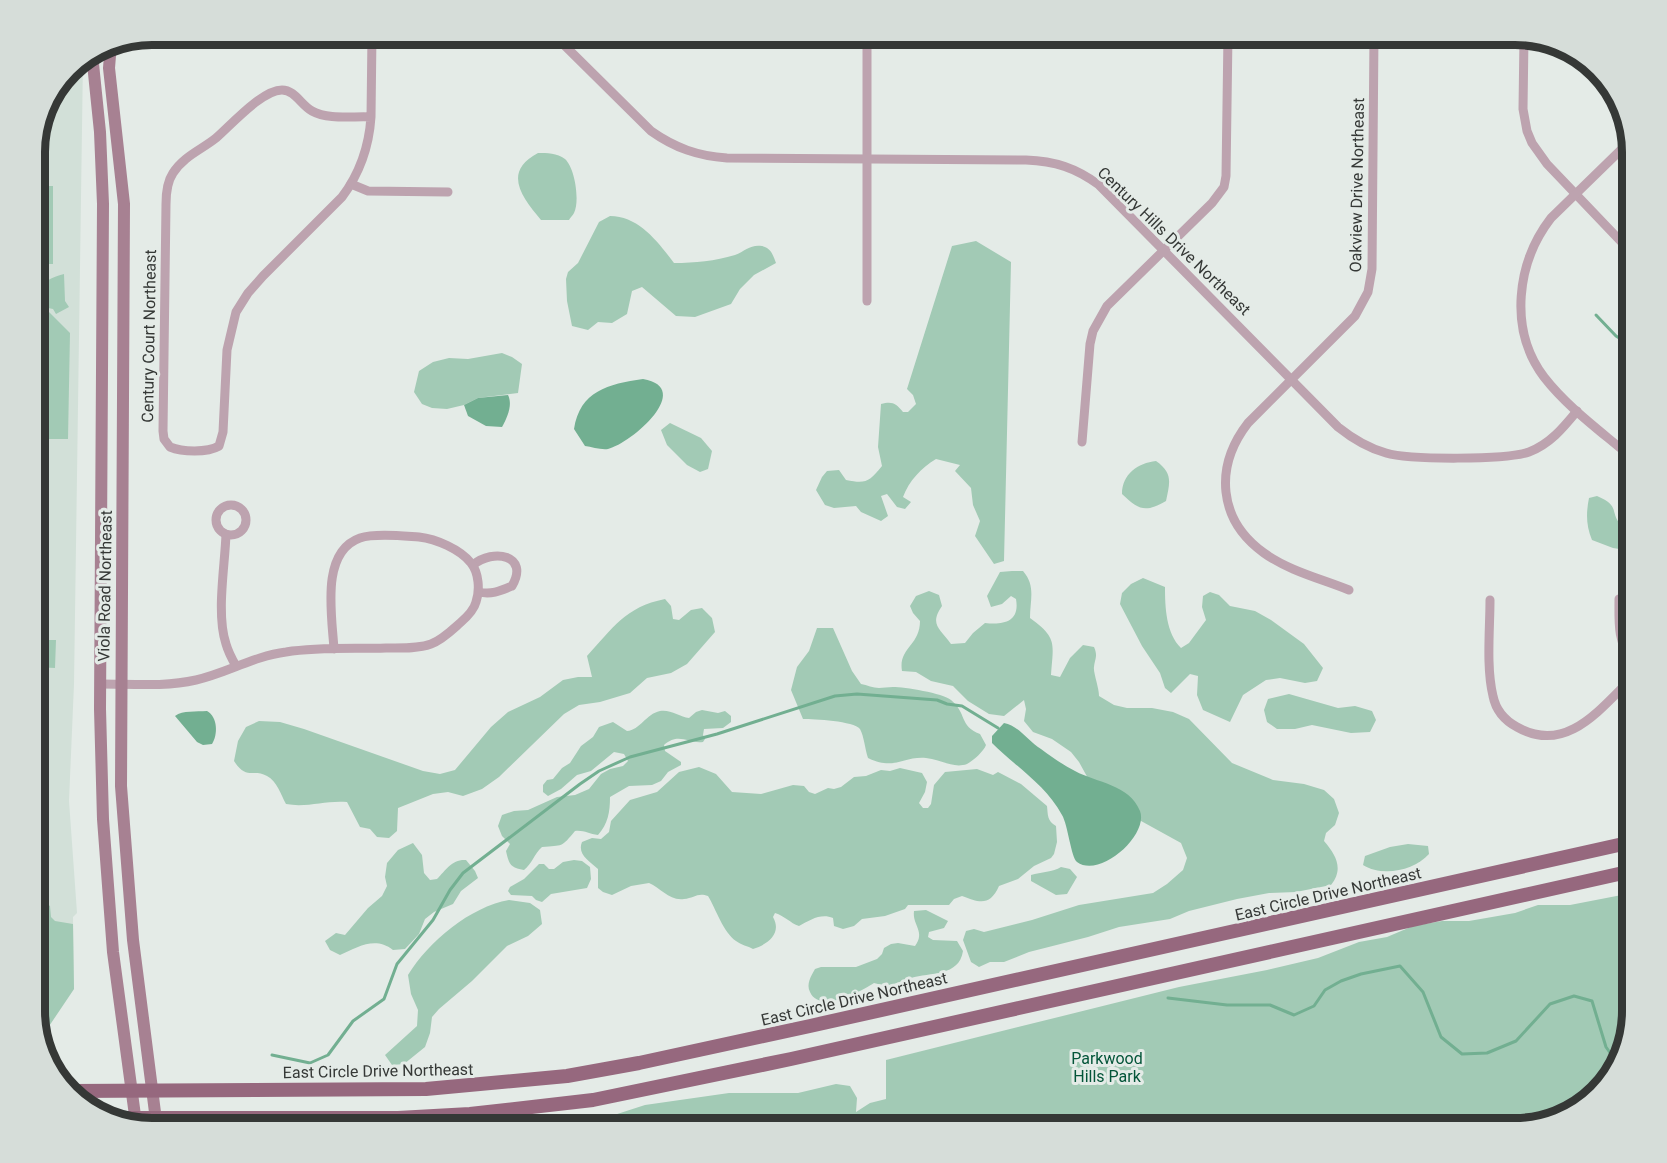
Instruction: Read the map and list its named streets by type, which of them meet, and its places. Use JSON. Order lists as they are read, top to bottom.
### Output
{
  "streets": {
    "main road": ["Viola Road Northeast", "East Circle Drive Northeast"],
    "street": ["Oakview Drive Northeast", "Century Hills Drive Northeast", "Century Court Northeast"]
  },
  "crossings": [
    ["Oakview Drive Northeast", "Century Hills Drive Northeast"],
    ["Viola Road Northeast", "East Circle Drive Northeast"]
  ],
  "parks": ["Parkwood Hills Park"]
}
